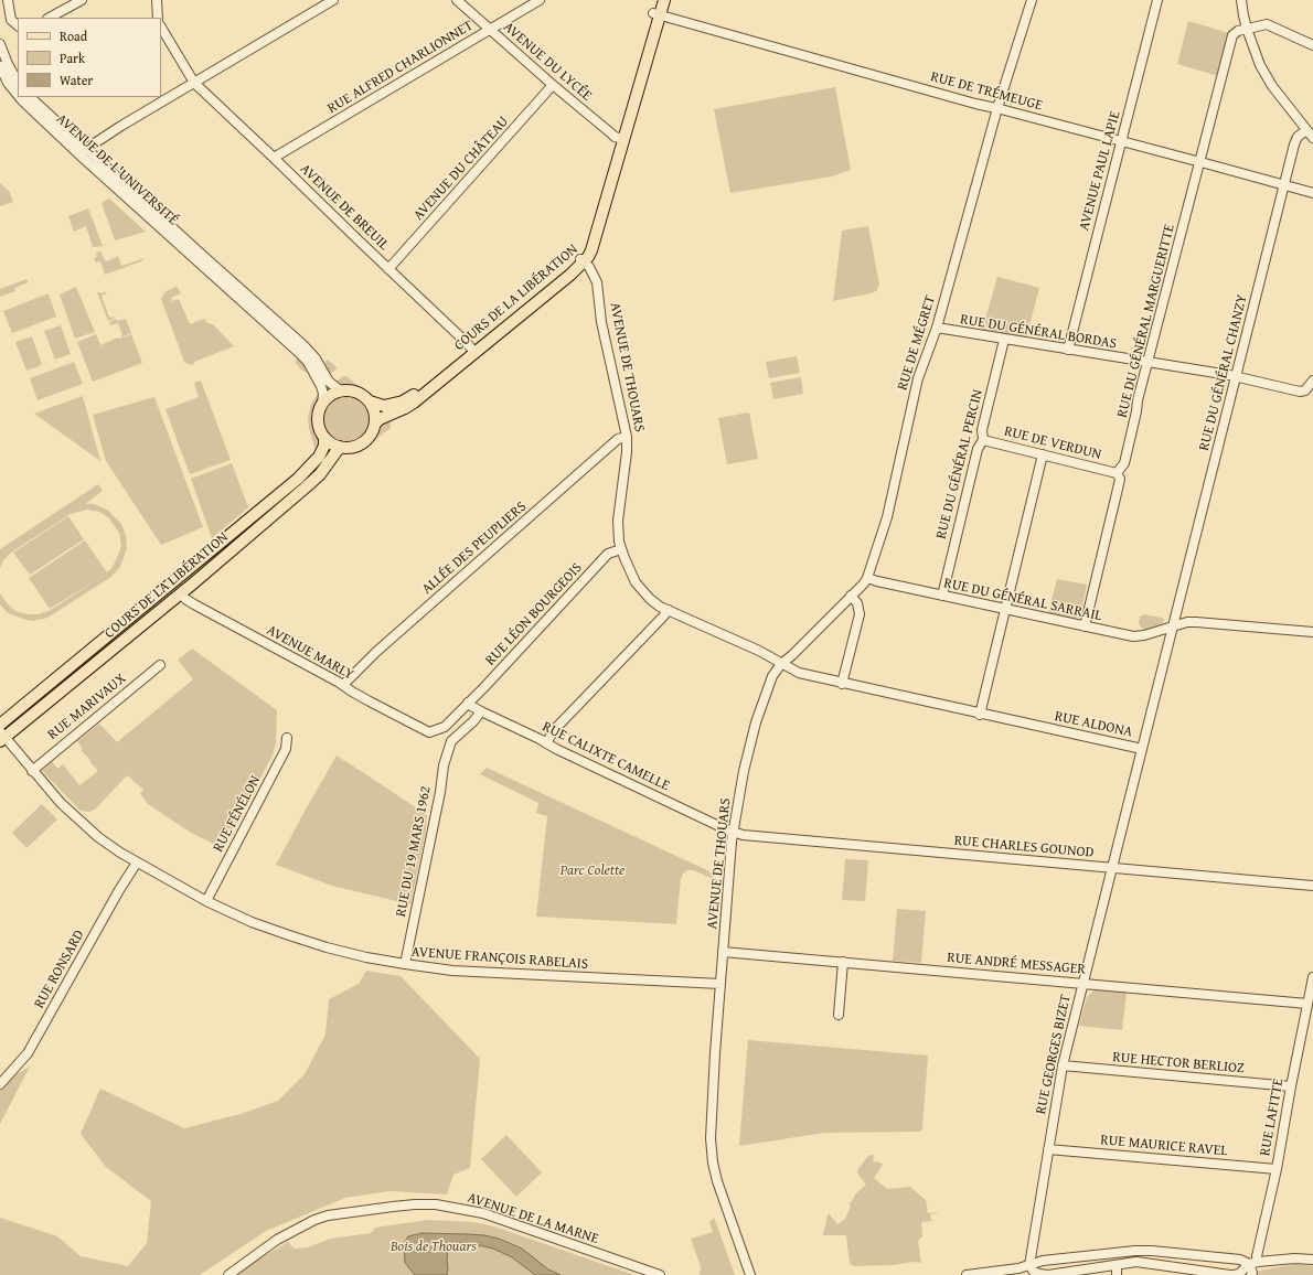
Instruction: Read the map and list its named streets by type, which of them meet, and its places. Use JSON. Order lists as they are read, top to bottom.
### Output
{
  "streets": {
    "main road": ["COURS DE LA LIBÉRATION"],
    "street": [
      "AVENUE DU LYCÉE",
      "RUE ALFRED CHARLIONNET",
      "RUE DE TRÉMEUGE",
      "AVENUE DU CHÂTEAU",
      "AVENUE DE L'UNIVERSITÉ",
      "AVENUE PAUL LAPIE",
      "AVENUE DE BREUIL",
      "RUE DU GÉNÉRAL MARGUERITTE",
      "RUE DU GÉNÉRAL BORDAS",
      "RUE DE MÉGRET",
      "AVENUE DE THOUARS",
      "RUE DU GÉNÉRAL CHANZY",
      "RUE DE VERDUN",
      "RUE DU GÉNÉRAL PERCIN",
      "ALLÉE DES PEUPLIERS",
      "RUE DU GÉNÉRAL SARRAIL",
      "RUE LÉON BOURGEOIS",
      "AVENUE MARLY",
      "RUE MARIVAUX",
      "RUE ALDONA",
      "RUE CALIXTE CAMELLE",
      "RUE FÉNÉLON",
      "RUE CHARLES GOUNOD",
      "RUE DU 19 MARS 1962",
      "AVENUE FRANÇOIS RABELAIS",
      "RUE ANDRÉ MESSAGER",
      "RUE RONSARD",
      "RUE GEORGES BIZET",
      "RUE HECTOR BERLIOZ",
      "RUE LAFITTE",
      "RUE MAURICE RAVEL",
      "AVENUE DE LA MARNE"
    ]
  },
  "crossings": [
    ["AVENUE DU LYCÉE", "RUE ALFRED CHARLIONNET"],
    ["AVENUE DU LYCÉE", "AVENUE DU CHÂTEAU"],
    ["AVENUE DU LYCÉE", "COURS DE LA LIBÉRATION"],
    ["RUE ALFRED CHARLIONNET", "AVENUE DE BREUIL"],
    ["RUE DE TRÉMEUGE", "AVENUE PAUL LAPIE"],
    ["RUE DE TRÉMEUGE", "COURS DE LA LIBÉRATION"],
    ["RUE DE TRÉMEUGE", "RUE DU GÉNÉRAL MARGUERITTE"],
    ["RUE DE TRÉMEUGE", "RUE DE MÉGRET"],
    ["RUE DE TRÉMEUGE", "RUE DU GÉNÉRAL CHANZY"],
    ["AVENUE DU CHÂTEAU", "AVENUE DE BREUIL"],
    ["AVENUE DE L'UNIVERSITÉ", "COURS DE LA LIBÉRATION"],
    ["AVENUE PAUL LAPIE", "RUE DU GÉNÉRAL BORDAS"],
    ["AVENUE DE BREUIL", "COURS DE LA LIBÉRATION"],
    ["COURS DE LA LIBÉRATION", "AVENUE DE THOUARS"],
    ["COURS DE LA LIBÉRATION", "AVENUE MARLY"],
    ["COURS DE LA LIBÉRATION", "AVENUE FRANÇOIS RABELAIS"],
    ["RUE DU GÉNÉRAL MARGUERITTE", "RUE DU GÉNÉRAL BORDAS"],
    ["RUE DU GÉNÉRAL MARGUERITTE", "RUE DE VERDUN"],
    ["RUE DU GÉNÉRAL MARGUERITTE", "RUE DU GÉNÉRAL SARRAIL"],
    ["RUE DU GÉNÉRAL BORDAS", "RUE DE MÉGRET"],
    ["RUE DU GÉNÉRAL BORDAS", "RUE DU GÉNÉRAL CHANZY"],
    ["RUE DU GÉNÉRAL BORDAS", "RUE DU GÉNÉRAL PERCIN"],
    ["RUE DE MÉGRET", "AVENUE DE THOUARS"],
    ["RUE DE MÉGRET", "RUE DU GÉNÉRAL SARRAIL"],
    ["RUE DE MÉGRET", "RUE ALDONA"],
    ["AVENUE DE THOUARS", "ALLÉE DES PEUPLIERS"],
    ["AVENUE DE THOUARS", "RUE LÉON BOURGEOIS"],
    ["AVENUE DE THOUARS", "RUE ALDONA"],
    ["AVENUE DE THOUARS", "RUE CALIXTE CAMELLE"],
    ["AVENUE DE THOUARS", "RUE CHARLES GOUNOD"],
    ["AVENUE DE THOUARS", "AVENUE FRANÇOIS RABELAIS"],
    ["AVENUE DE THOUARS", "RUE ANDRÉ MESSAGER"],
    ["RUE DU GÉNÉRAL CHANZY", "RUE DU GÉNÉRAL SARRAIL"],
    ["RUE DU GÉNÉRAL CHANZY", "RUE ALDONA"],
    ["RUE DE VERDUN", "RUE DU GÉNÉRAL PERCIN"],
    ["RUE DU GÉNÉRAL PERCIN", "RUE DU GÉNÉRAL SARRAIL"],
    ["ALLÉE DES PEUPLIERS", "AVENUE MARLY"],
    ["RUE DU GÉNÉRAL SARRAIL", "RUE ALDONA"],
    ["RUE LÉON BOURGEOIS", "AVENUE MARLY"],
    ["RUE LÉON BOURGEOIS", "RUE CALIXTE CAMELLE"],
    ["RUE MARIVAUX", "AVENUE FRANÇOIS RABELAIS"],
    ["RUE ALDONA", "RUE GEORGES BIZET"],
    ["RUE CALIXTE CAMELLE", "RUE CHARLES GOUNOD"],
    ["RUE CALIXTE CAMELLE", "RUE DU 19 MARS 1962"],
    ["RUE FÉNÉLON", "AVENUE FRANÇOIS RABELAIS"],
    ["RUE CHARLES GOUNOD", "RUE GEORGES BIZET"],
    ["RUE DU 19 MARS 1962", "AVENUE FRANÇOIS RABELAIS"],
    ["AVENUE FRANÇOIS RABELAIS", "RUE RONSARD"],
    ["RUE ANDRÉ MESSAGER", "RUE GEORGES BIZET"],
    ["RUE ANDRÉ MESSAGER", "RUE LAFITTE"],
    ["RUE GEORGES BIZET", "RUE HECTOR BERLIOZ"],
    ["RUE GEORGES BIZET", "RUE MAURICE RAVEL"],
    ["RUE HECTOR BERLIOZ", "RUE LAFITTE"],
    ["RUE LAFITTE", "RUE MAURICE RAVEL"]
  ],
  "parks": ["Parc Colette", "Bois de Thouars"],
  "legend": ["Road", "Park", "Water"]
}
